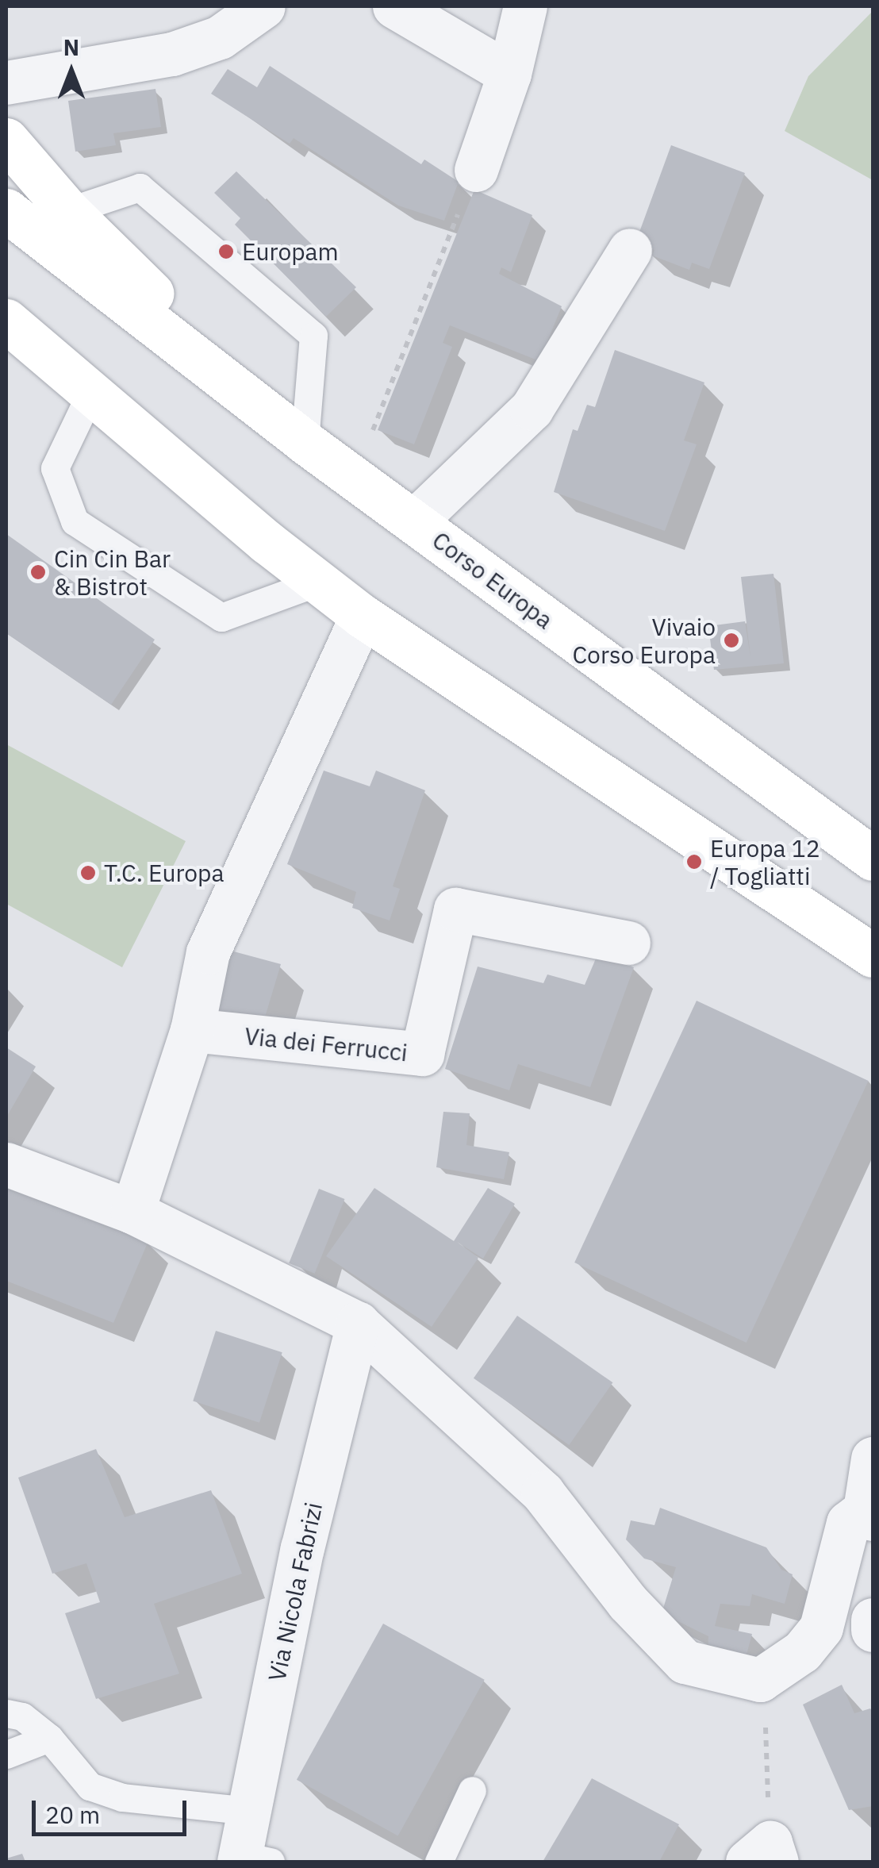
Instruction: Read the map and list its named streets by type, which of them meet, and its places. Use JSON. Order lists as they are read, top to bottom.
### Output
{
  "streets": {
    "main road": ["Corso Europa"],
    "street": ["Via dei Ferrucci", "Via Nicola Fabrizi"]
  },
  "places": [
    "Europam",
    "Cin Cin Bar & Bistrot",
    "Vivaio Corso Europa",
    "Europa 12 / Togliatti",
    "T.C. Europa"
  ],
  "scale_bar": "20 m",
  "north": "top"
}
